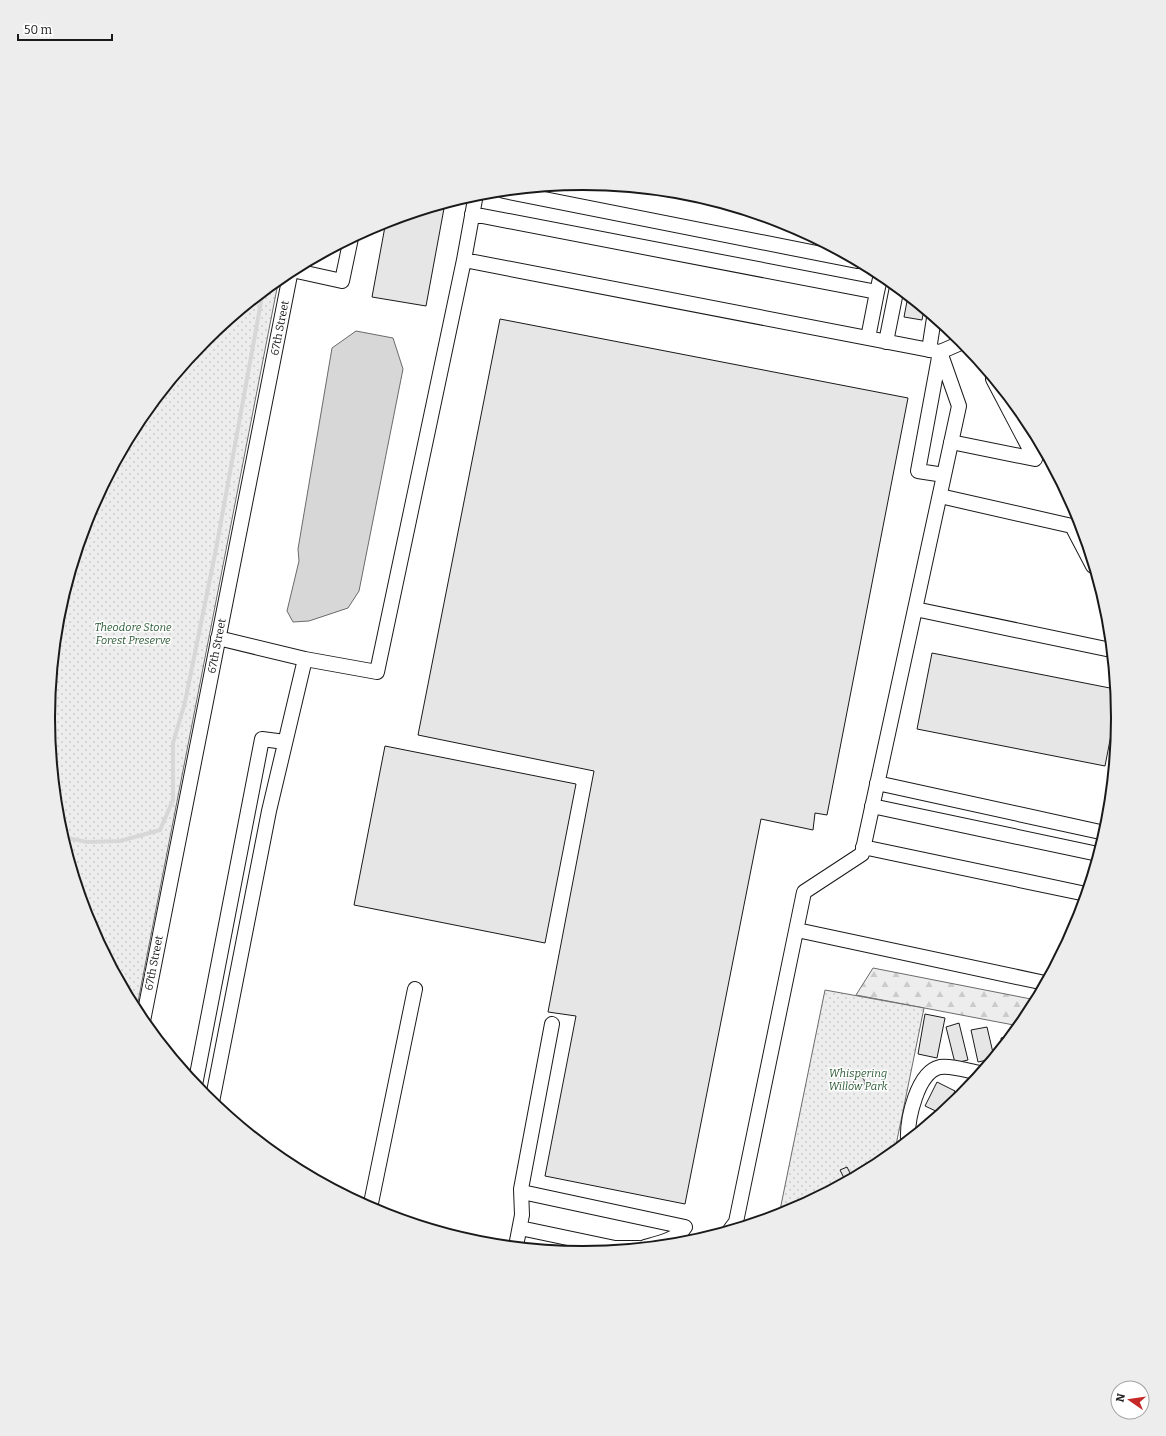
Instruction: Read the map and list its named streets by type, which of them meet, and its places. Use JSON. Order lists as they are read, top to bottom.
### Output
{
  "streets": {
    "street": ["67th Street"]
  },
  "parks": ["Theodore Stone Forest Preserve", "Whispering Willow Park"],
  "scale_bar": "50 m",
  "north": "left"
}
